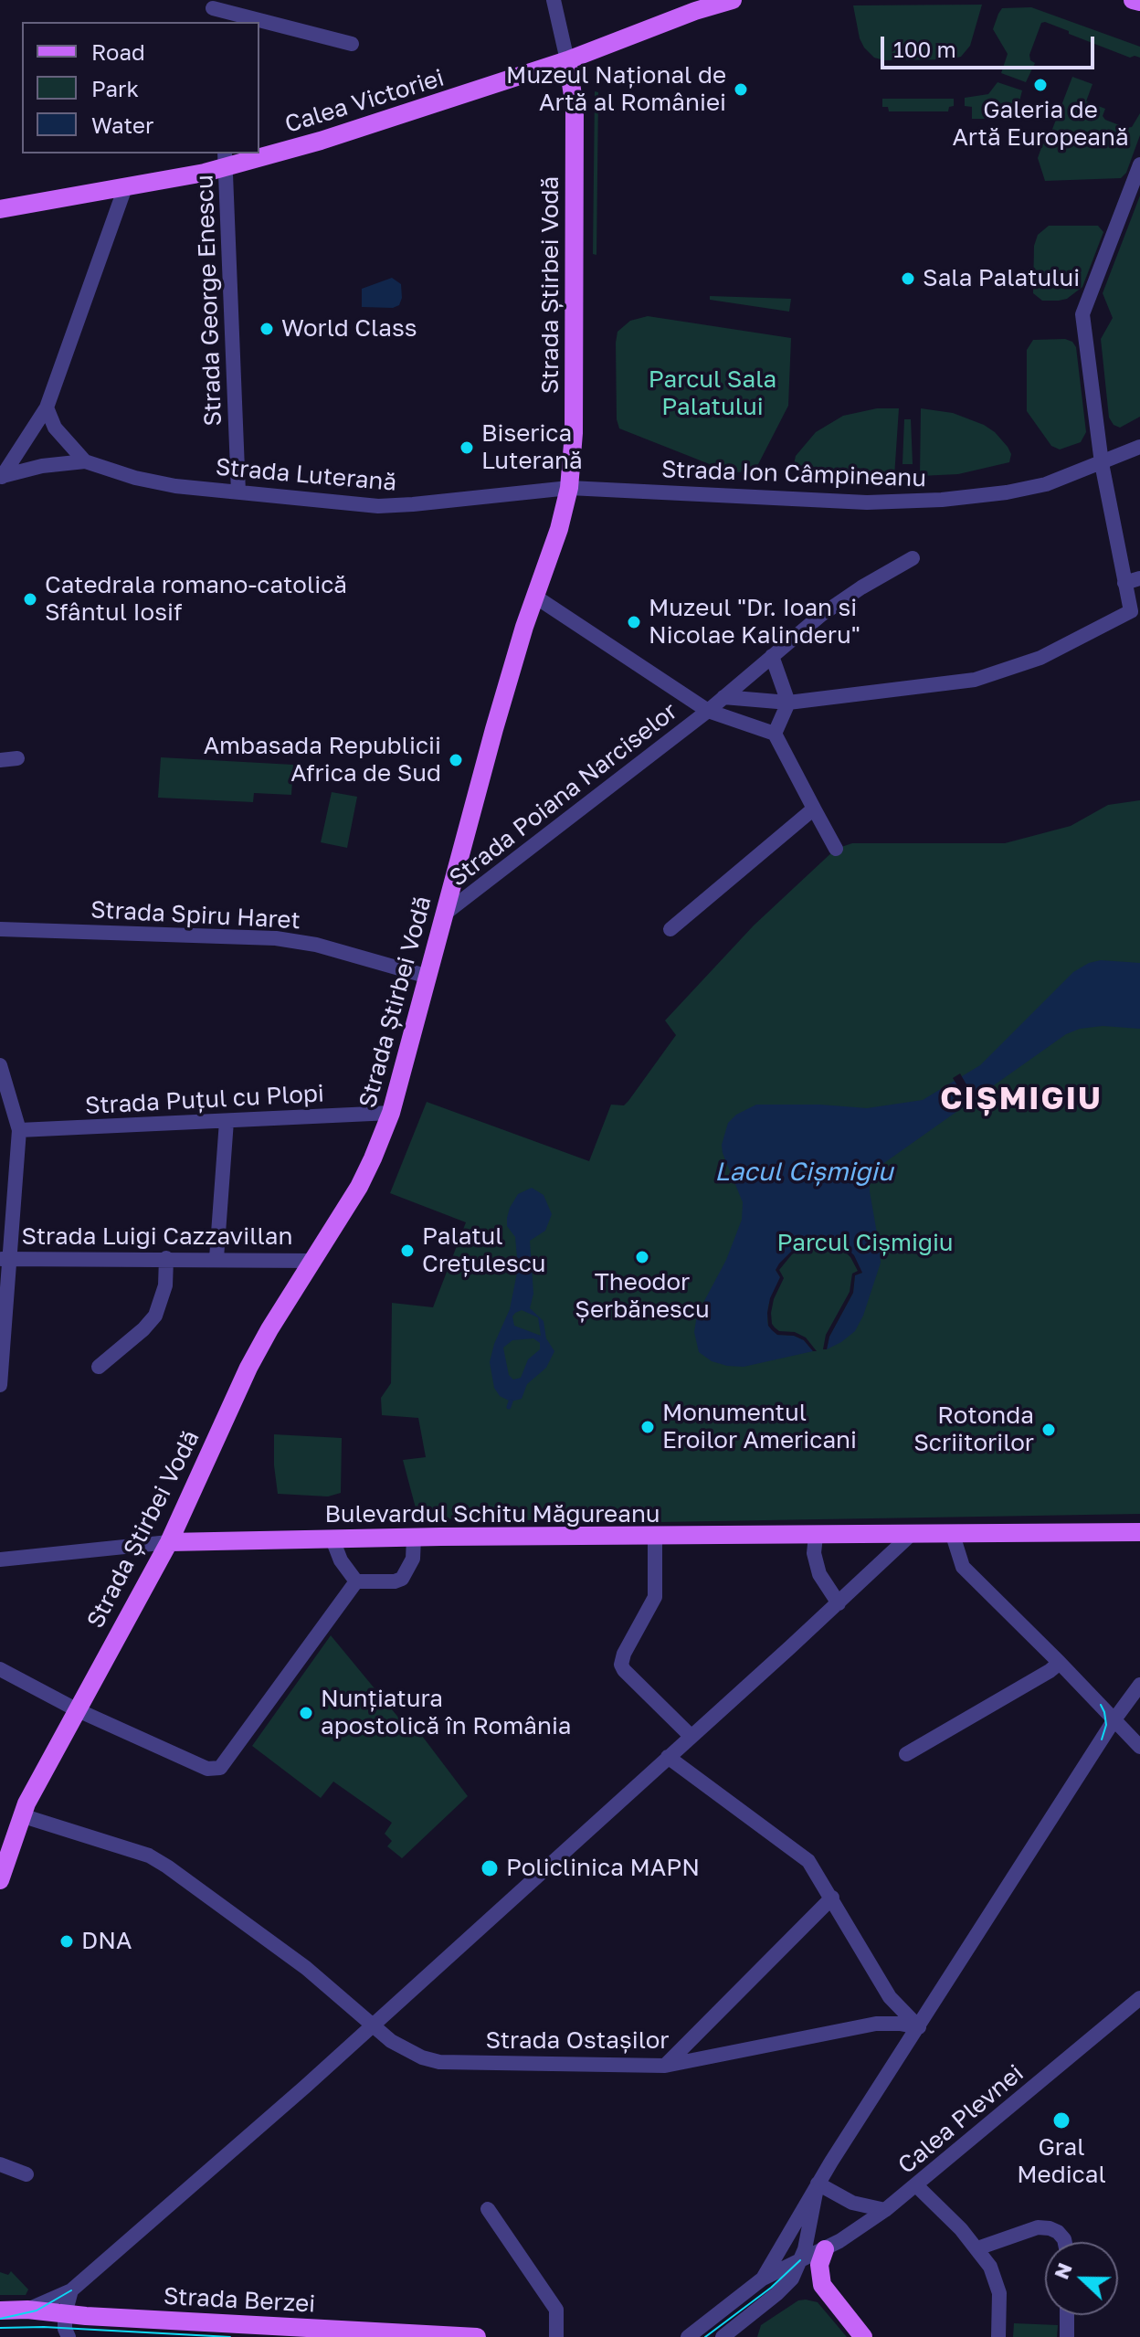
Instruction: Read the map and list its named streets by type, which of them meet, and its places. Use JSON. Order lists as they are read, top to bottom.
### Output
{
  "streets": {
    "main road": [
      "Calea Victoriei",
      "Strada Știrbei Vodă",
      "Bulevardul Schitu Măgureanu",
      "Strada Berzei"
    ],
    "street": [
      "Strada George Enescu",
      "Strada Ion Câmpineanu",
      "Strada Luterană",
      "Strada Poiana Narciselor",
      "Strada Spiru Haret",
      "Strada Puțul cu Plopi",
      "Strada Luigi Cazzavillan",
      "Strada Ostașilor",
      "Calea Plevnei"
    ]
  },
  "crossings": [
    ["Calea Victoriei", "Strada Știrbei Vodă"],
    ["Calea Victoriei", "Strada George Enescu"],
    ["Strada Știrbei Vodă", "Strada Ion Câmpineanu"],
    ["Strada Știrbei Vodă", "Strada Luterană"],
    ["Strada Știrbei Vodă", "Strada Poiana Narciselor"],
    ["Strada Știrbei Vodă", "Strada Spiru Haret"],
    ["Strada Știrbei Vodă", "Strada Puțul cu Plopi"],
    ["Strada Știrbei Vodă", "Strada Luigi Cazzavillan"],
    ["Strada Știrbei Vodă", "Bulevardul Schitu Măgureanu"],
    ["Strada Știrbei Vodă", "Strada Ostașilor"],
    ["Strada George Enescu", "Strada Luterană"],
    ["Strada Ion Câmpineanu", "Strada Luterană"],
    ["Strada Ostașilor", "Calea Plevnei"]
  ],
  "districts": ["CIȘMIGIU"],
  "water": ["Lacul Cișmigiu"],
  "parks": ["Parcul Sala Palatului", "Parcul Cișmigiu"],
  "places": [
    "Galeria de Artă Europeană",
    "Muzeul Național de Artă al României",
    "Sala Palatului",
    "World Class",
    "Biserica Luterană",
    "Catedrala romano-catolică Sfântul Iosif",
    "Muzeul \"Dr. Ioan si Nicolae Kalinderu\"",
    "Ambasada Republicii Africa de Sud",
    "Palatul Crețulescu",
    "Theodor Șerbănescu",
    "Monumentul Eroilor Americani",
    "Rotonda Scriitorilor",
    "Nunțiatura apostolică în România",
    "Policlinica MAPN",
    "DNA",
    "Gral Medical"
  ],
  "legend": ["Road", "Park", "Water"],
  "scale_bar": "100 m",
  "north": "left"
}
